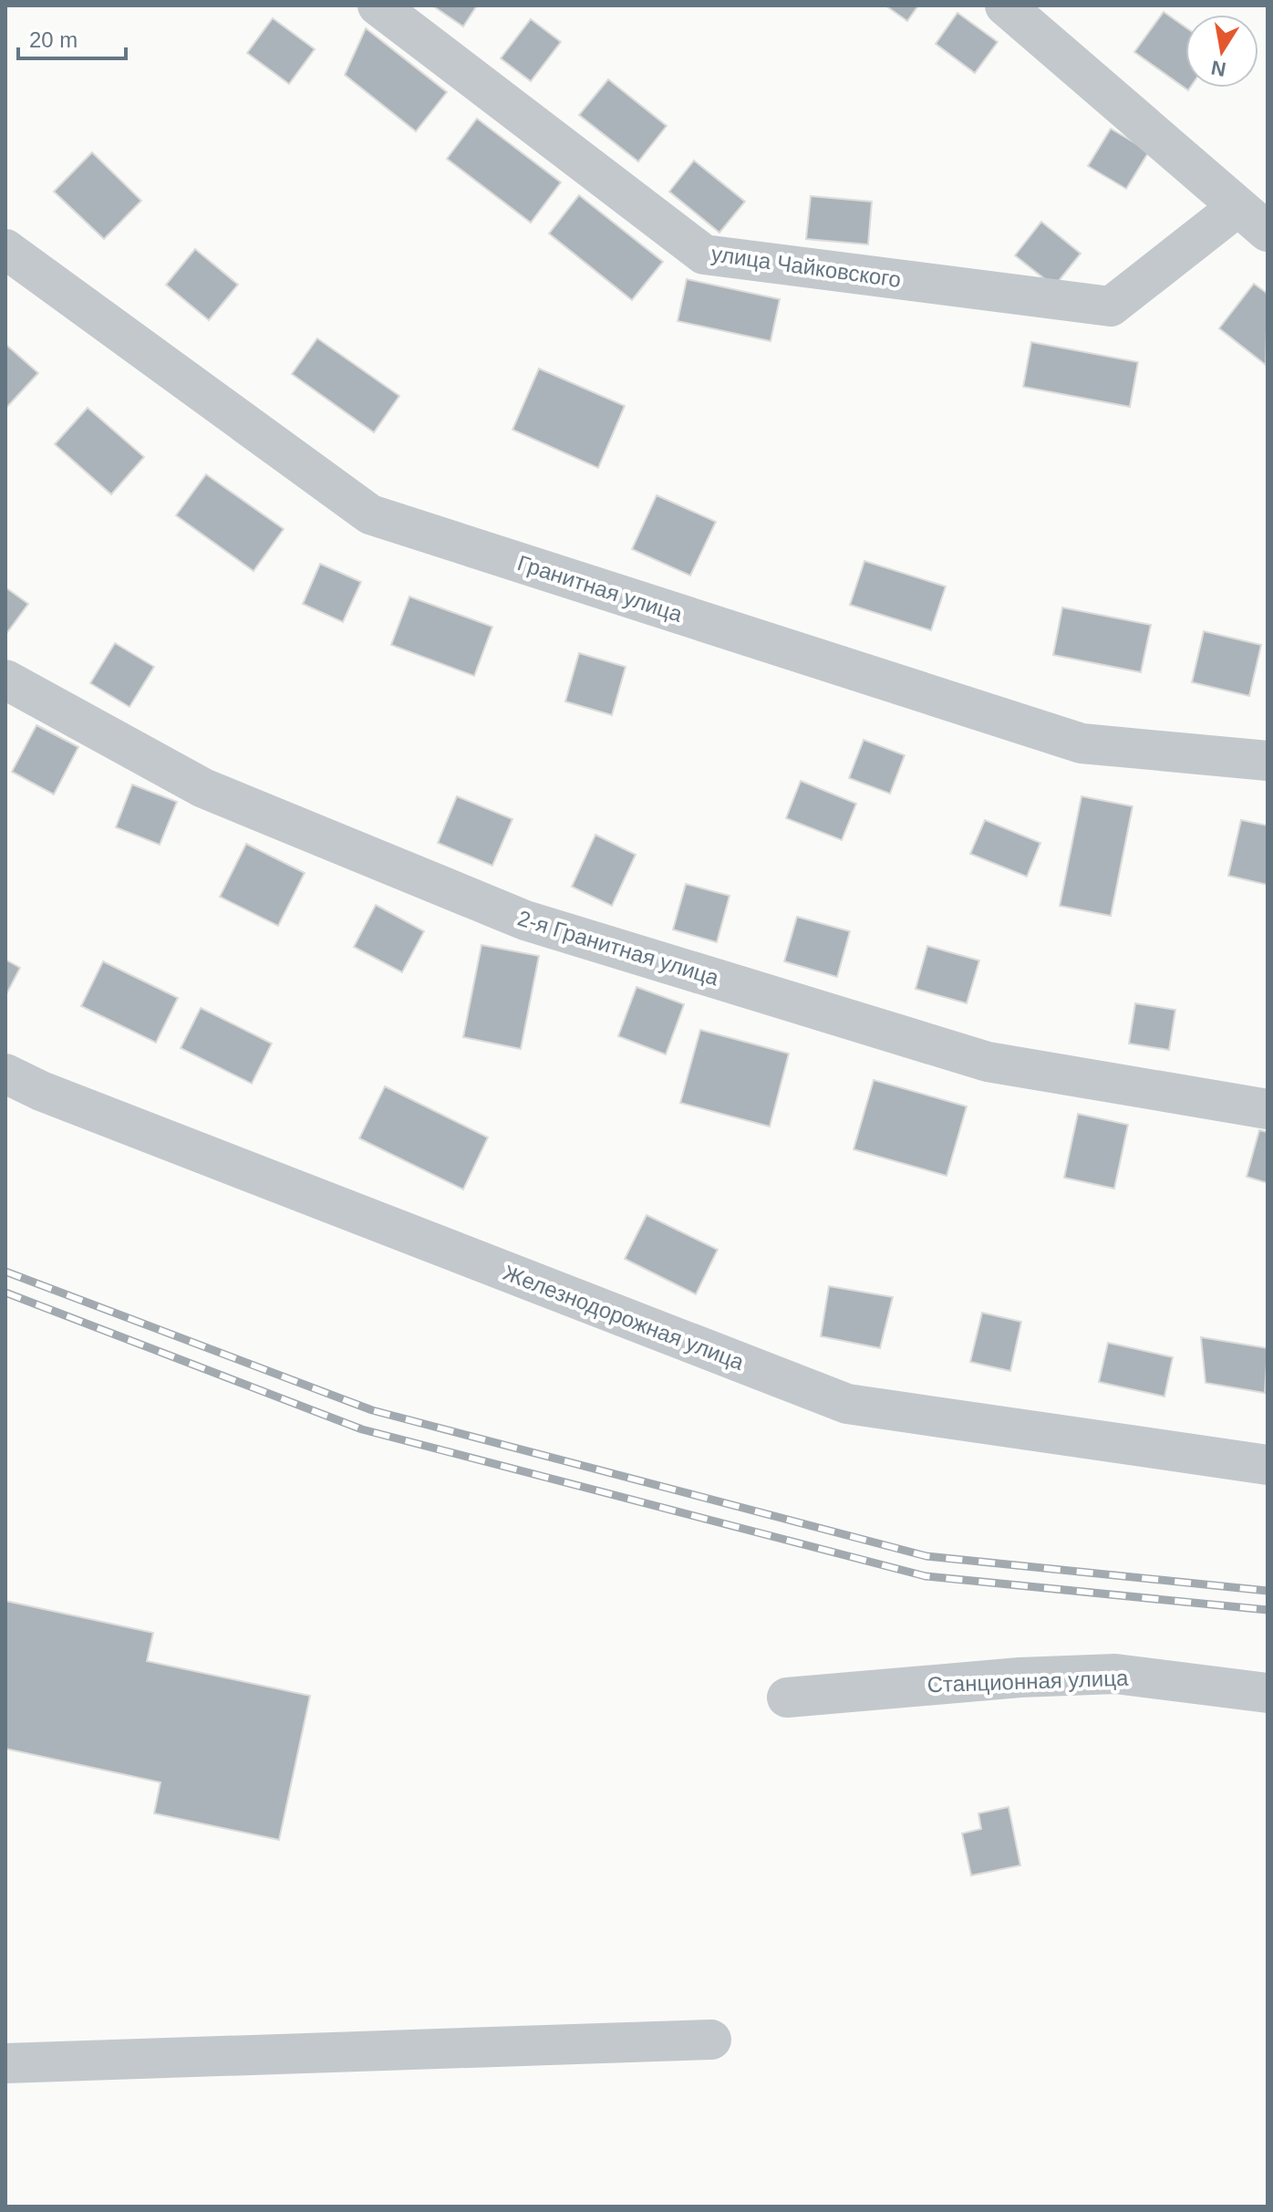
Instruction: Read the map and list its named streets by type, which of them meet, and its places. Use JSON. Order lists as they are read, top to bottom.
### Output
{
  "streets": {
    "street": [
      "улица Чайковского",
      "Гранитная улица",
      "2-я Гранитная улица",
      "Железнодорожная улица",
      "Станционная улица"
    ]
  },
  "scale_bar": "20 m",
  "north": "bottom"
}
